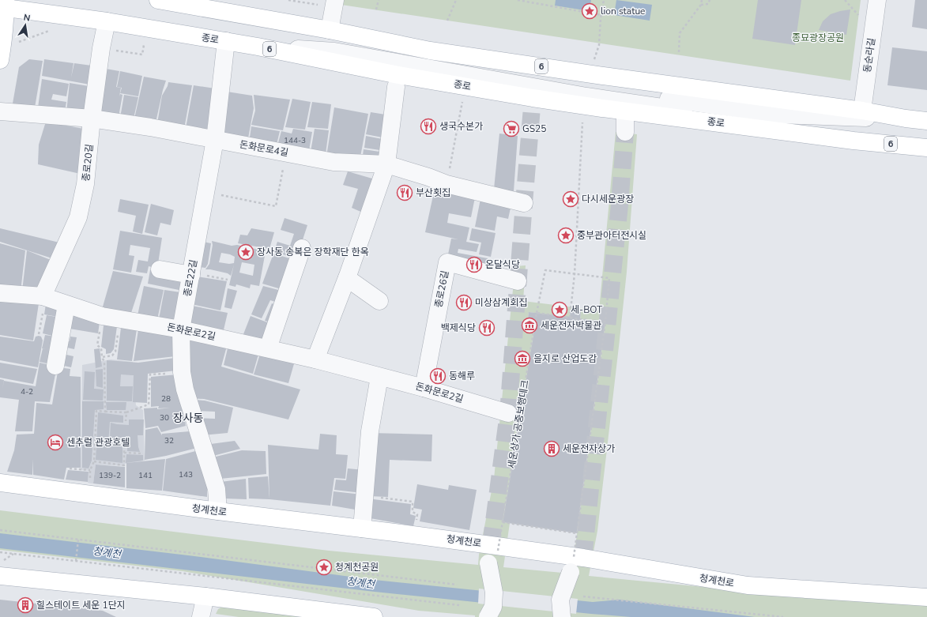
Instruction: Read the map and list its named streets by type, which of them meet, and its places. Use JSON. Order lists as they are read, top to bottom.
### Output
{
  "streets": {
    "main road": ["종로", "6", "청계천로"],
    "street": [
      "동순라길",
      "돈화문로4길",
      "종로20길",
      "종로22길",
      "종로26길",
      "돈화문로2길"
    ],
    "path": ["세운상가 공중보행데크"]
  },
  "crossings": [
    ["종로", "종로20길"],
    ["종로", "종로22길"],
    ["6", "동순라길"],
    ["돈화문로4길", "종로20길"],
    ["돈화문로4길", "종로22길"],
    ["종로20길", "돈화문로2길"],
    ["종로22길", "돈화문로2길"],
    ["종로22길", "청계천로"],
    ["종로26길", "돈화문로2길"],
    ["세운상가 공중보행데크", "청계천로"]
  ],
  "districts": ["장사동"],
  "water": ["청계천"],
  "parks": ["종묘광장공원"],
  "places": {
    "place": [
      "lion statue",
      "다시세운광장",
      "중부관아터전시실",
      "장사동 송복은 장학재단 한옥",
      "세-BOT",
      "청계천공원"
    ],
    "restaurant": [
      "생국수본가",
      "부산횟집",
      "온달식당",
      "미상삼계회집",
      "백제식당",
      "동해루"
    ],
    "supermarket": ["GS25"],
    "museum": ["세운전자박물관", "을지로 산업도감"],
    "hotel": ["센추럴 관광호텔"],
    "building": ["세운전자상가", "힐스테이트 세운 1단지"]
  },
  "house_numbers": [
    "144-3",
    "4-2",
    "28",
    "30",
    "32",
    "143",
    "139-2",
    "141"
  ],
  "north": "top"
}
